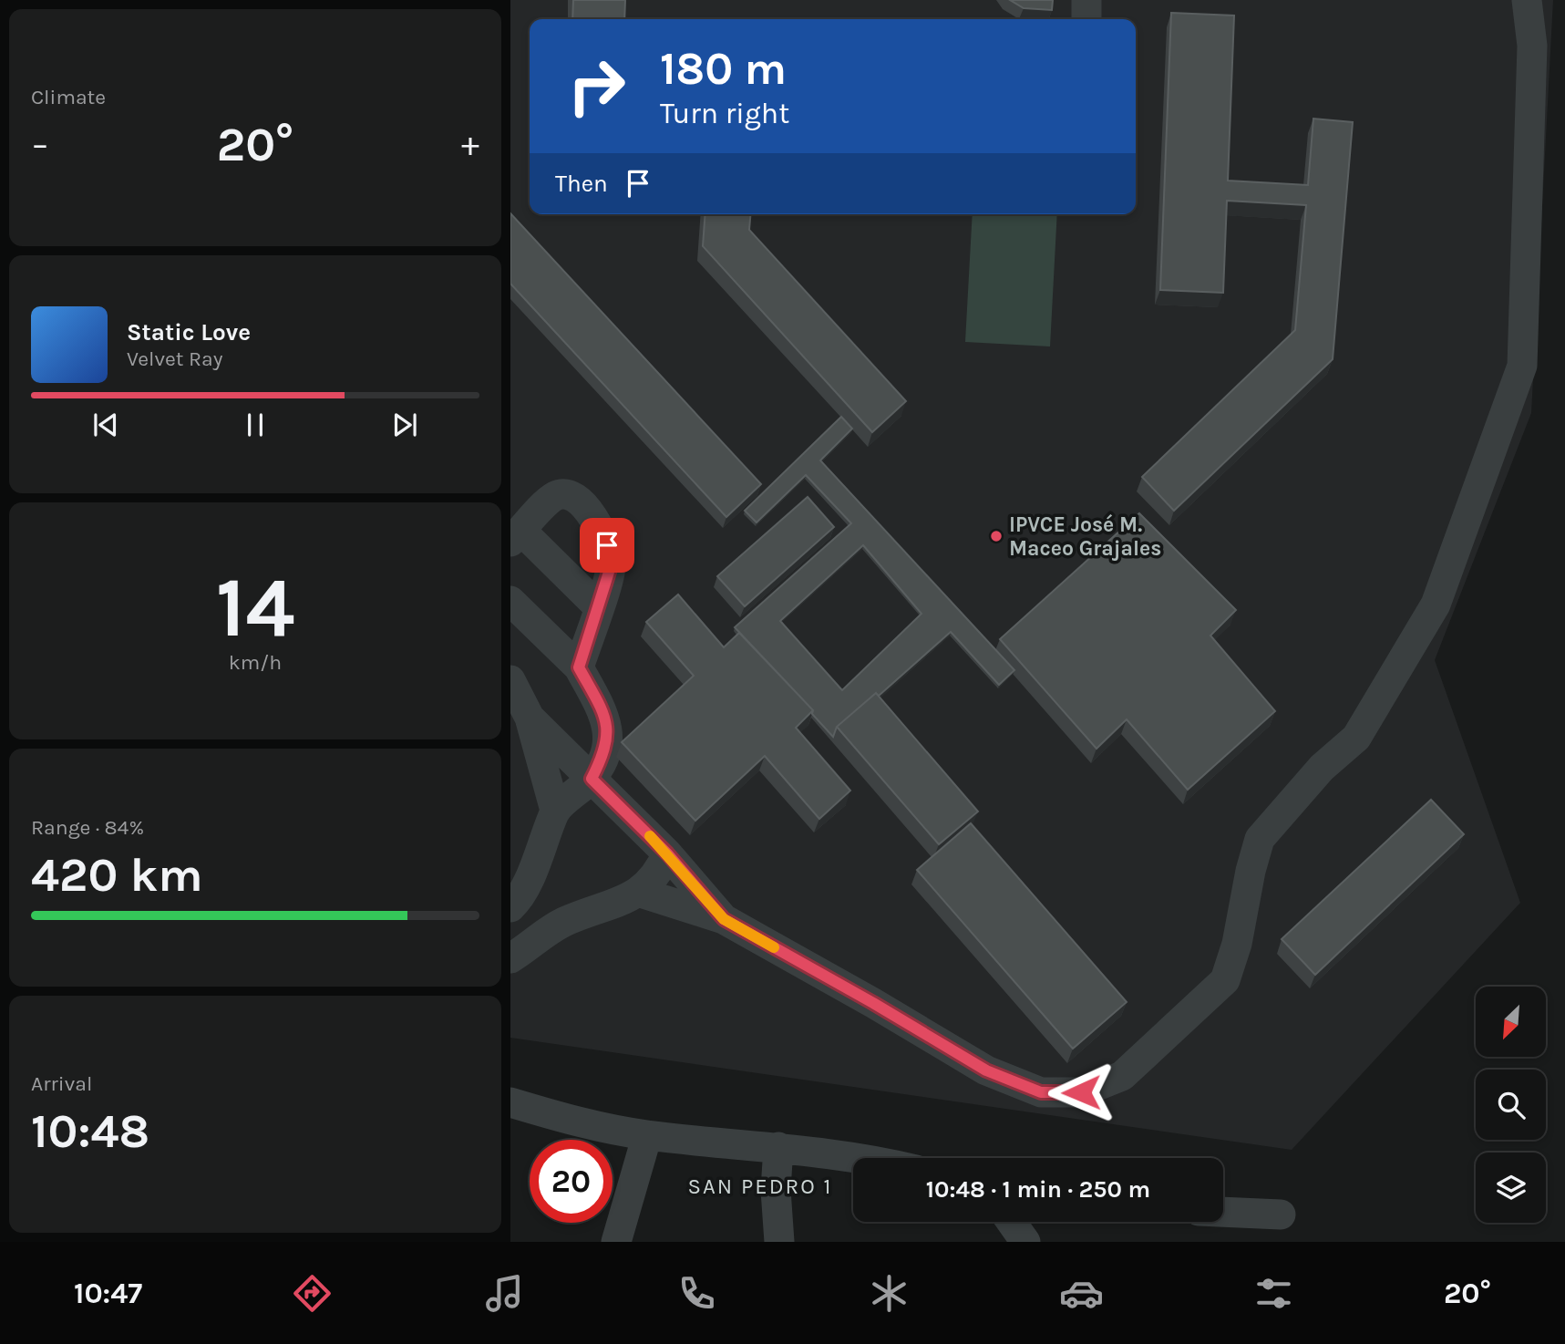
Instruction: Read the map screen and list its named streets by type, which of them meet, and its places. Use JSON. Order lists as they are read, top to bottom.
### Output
{
  "districts": ["SAN PEDRO 1"],
  "places": ["IPVCE José M. Maceo Grajales"],
  "north": "bottom left",
  "page": {
    "tile": [
      "Climate",
      ["14", "km/h"],
      ["Range · 84%", "420 km"],
      ["Arrival", "10:48"]
    ],
    "turn": ["180 m", "Turn right"],
    "heat": ["−", "20°", "+"],
    "then": "Then",
    "song": ["Static Love", "Velvet Ray"],
    "limit": "20",
    "trip": "10:48 · 1 min · 250 m",
    "tabs": ["10:47", "20°"]
  }
}
